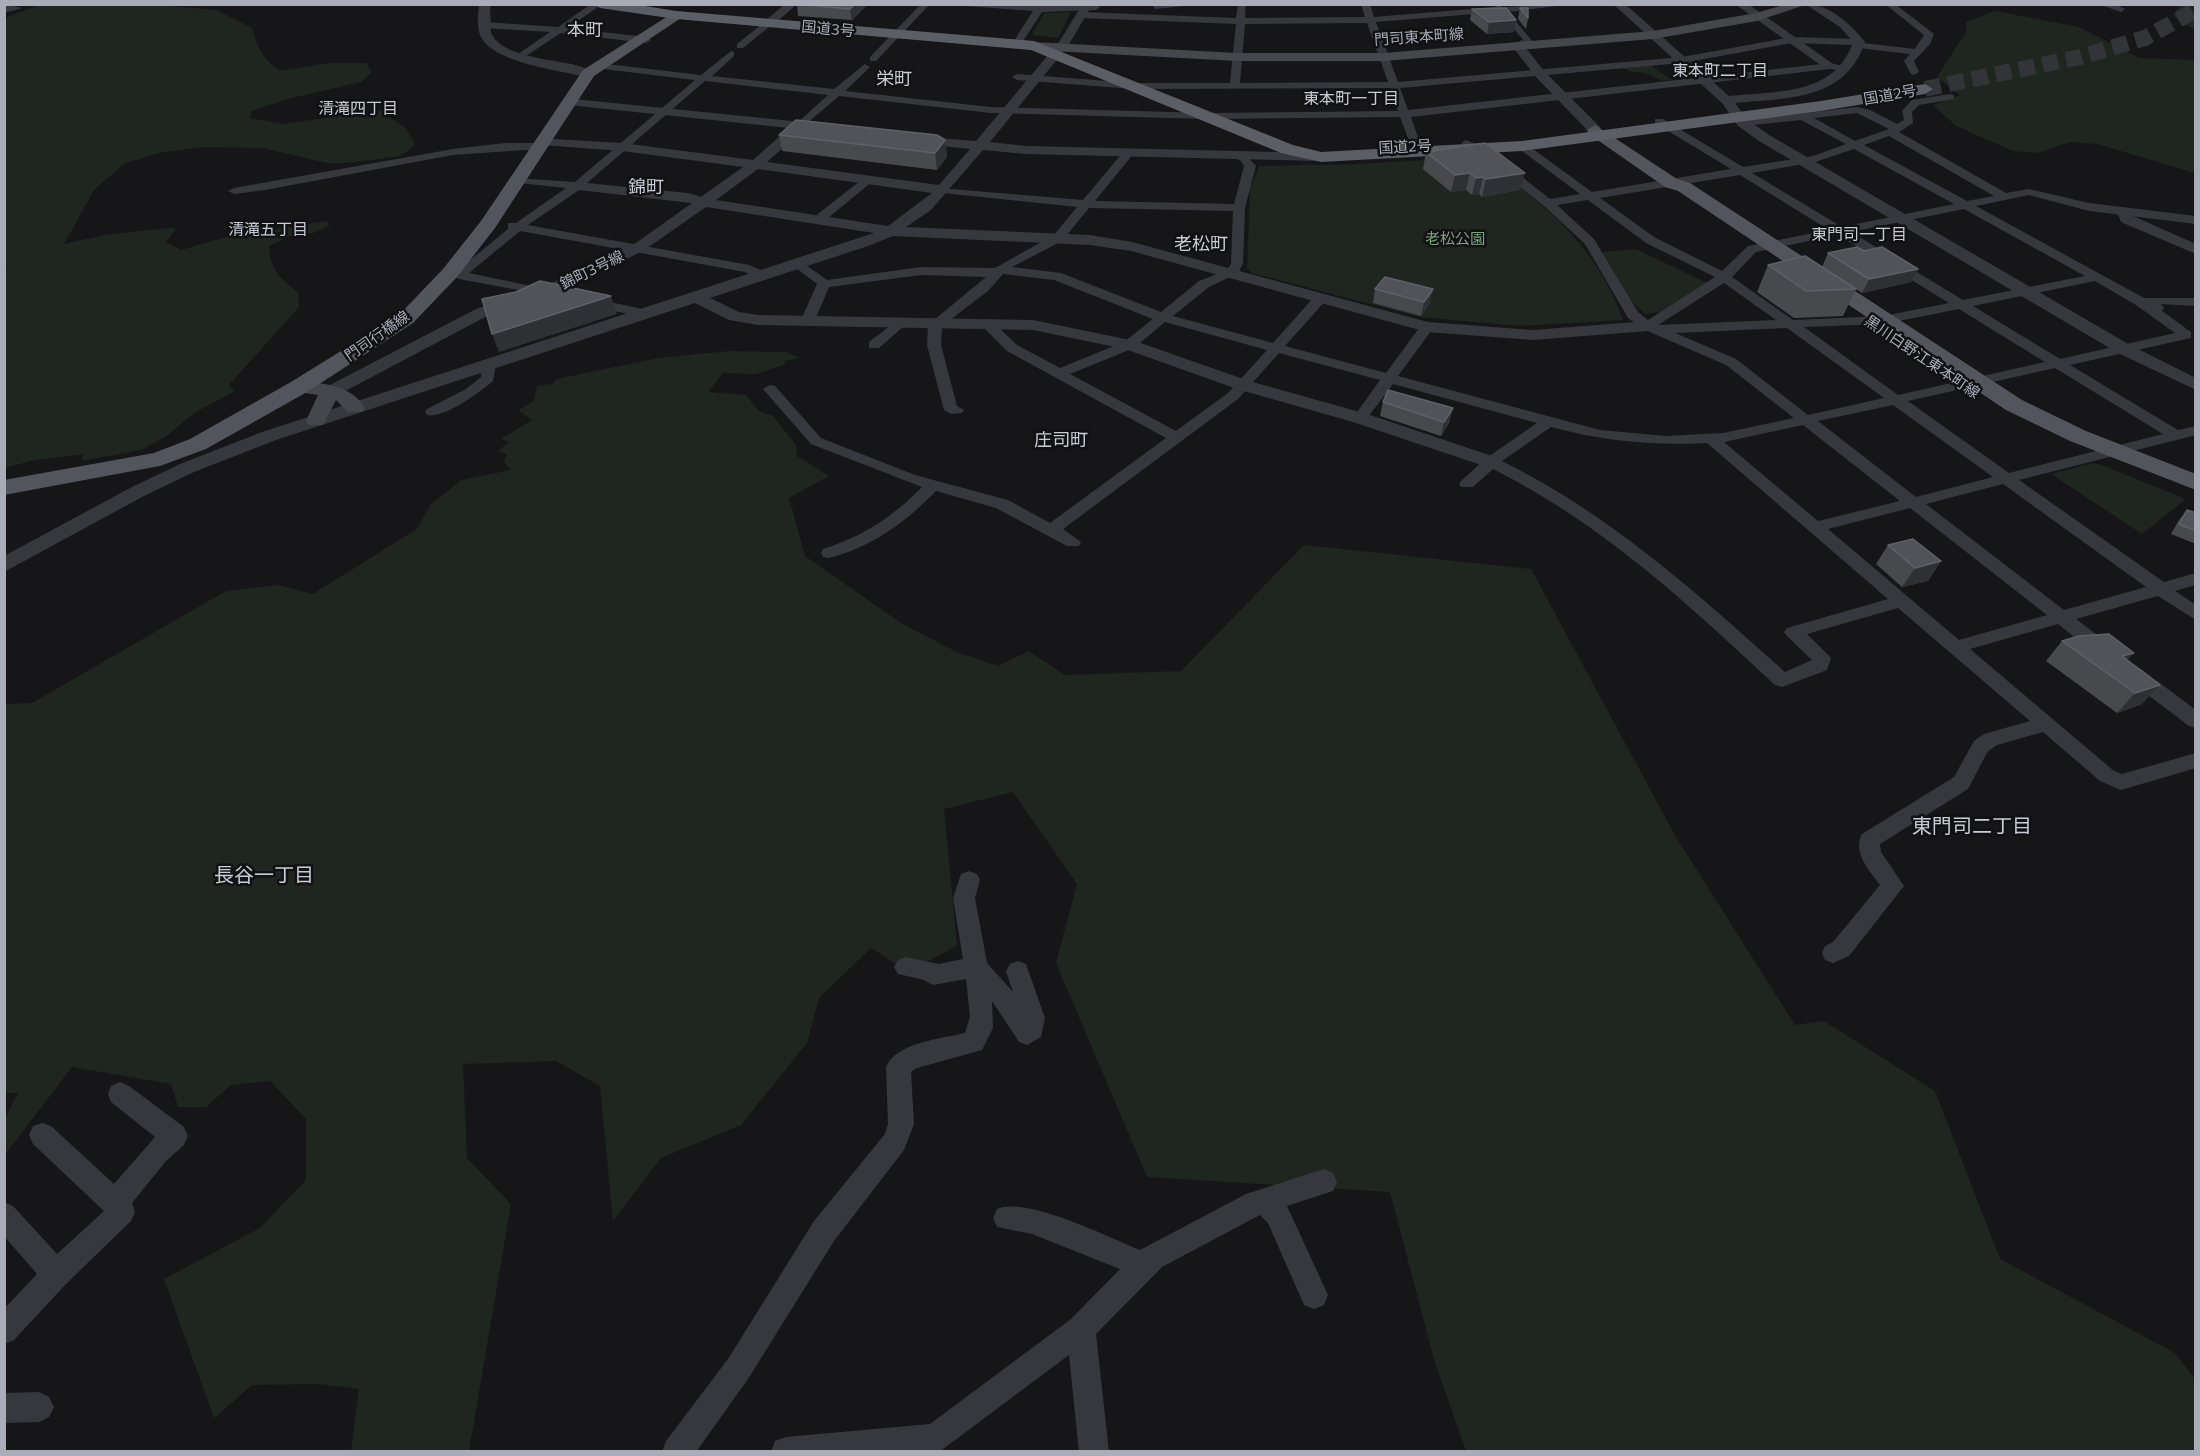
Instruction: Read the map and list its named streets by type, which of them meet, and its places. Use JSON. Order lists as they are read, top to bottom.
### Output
{
  "streets": {
    "highway": ["国道3号", "国道2号"],
    "main road": ["門司東本町線", "門司行橋線", "黒川白野江東本町線"],
    "street": ["錦町3号線"]
  },
  "crossings": [
    ["国道3号", "門司東本町線"],
    ["国道3号", "国道2号"],
    ["国道3号", "門司行橋線"],
    ["国道2号", "黒川白野江東本町線"]
  ],
  "districts": [
    "本町",
    "東本町二丁目",
    "栄町",
    "東本町一丁目",
    "清滝四丁目",
    "錦町",
    "清滝五丁目",
    "東門司一丁目",
    "老松町",
    "庄司町",
    "東門司二丁目",
    "長谷一丁目"
  ],
  "parks": ["老松公園"]
}
